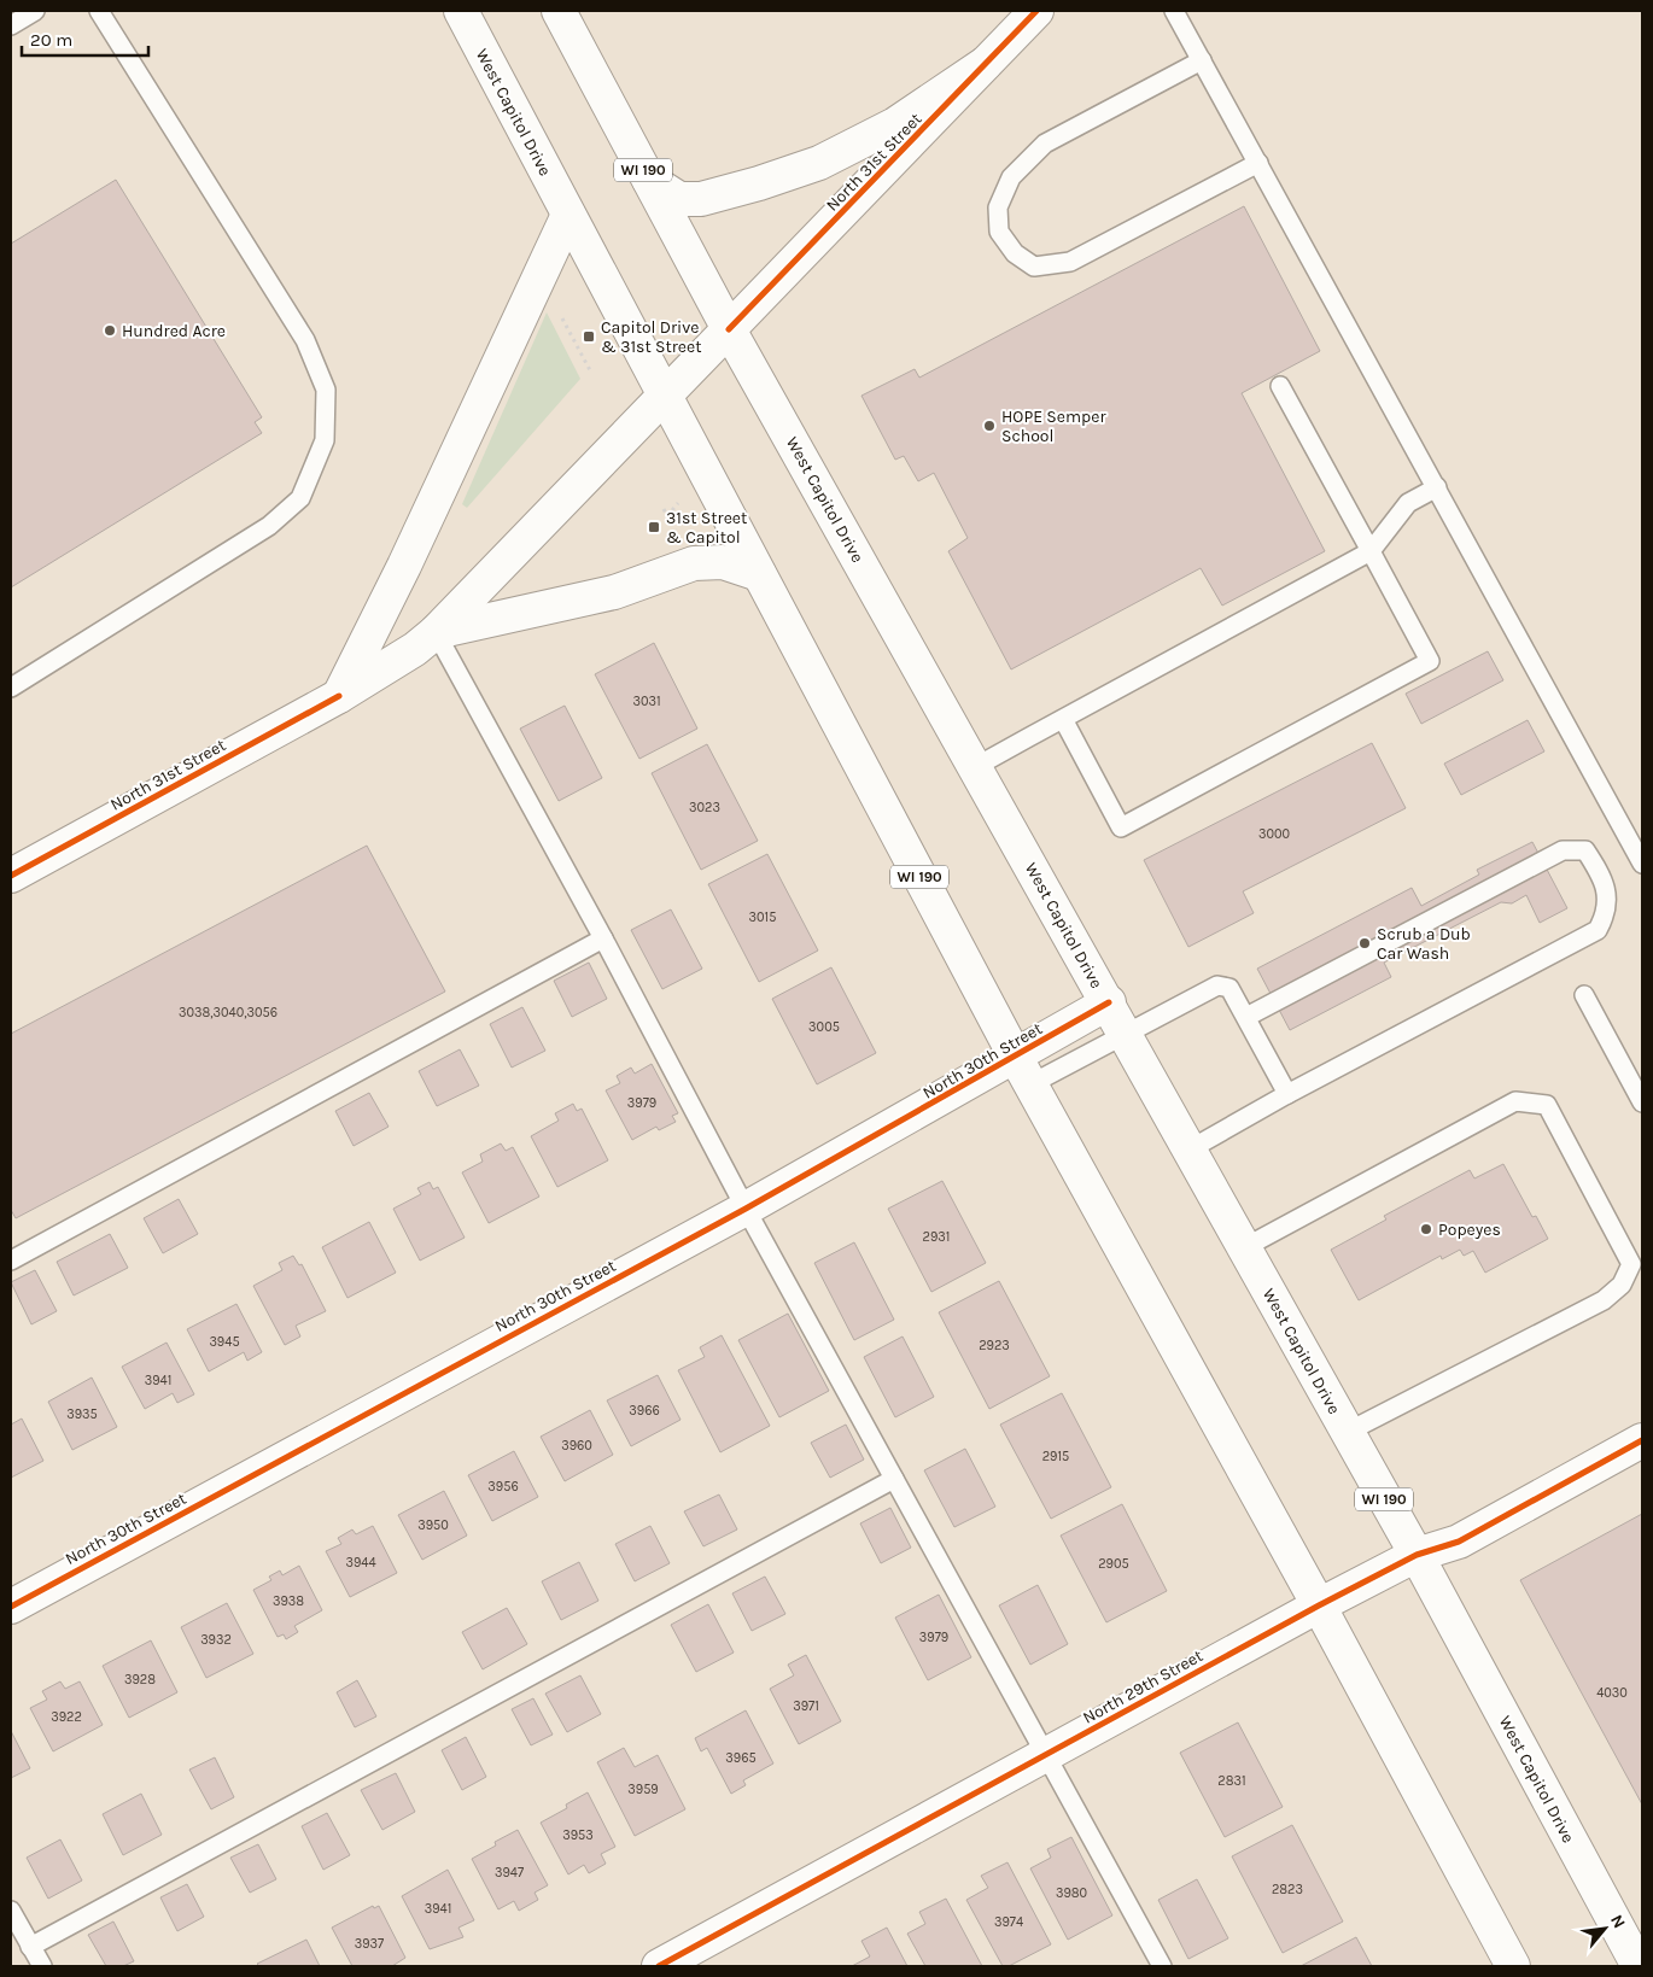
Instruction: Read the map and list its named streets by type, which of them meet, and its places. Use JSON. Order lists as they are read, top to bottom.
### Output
{
  "streets": {
    "main road": [
      "West Capitol Drive",
      "North 31st Street",
      "WI 190",
      "North 30th Street",
      "North 29th Street"
    ]
  },
  "crossings": [
    ["West Capitol Drive", "North 31st Street"],
    ["West Capitol Drive", "North 30th Street"],
    ["West Capitol Drive", "North 29th Street"]
  ],
  "places": {
    "other": [
      "Hundred Acre",
      "HOPE Semper School",
      "Scrub a Dub Car Wash",
      "Popeyes"
    ],
    "transit": ["Capitol Drive & 31st Street", "31st Street & Capitol"]
  },
  "house_numbers": [
    "3031",
    "3023",
    "3000",
    "3015",
    "3038,3040,3056",
    "3005",
    "3979",
    "2931",
    "3945",
    "2923",
    "3941",
    "3966",
    "3935",
    "3960",
    "2915",
    "3956",
    "3950",
    "3944",
    "2905",
    "3938",
    "3979",
    "3932",
    "3928",
    "4030",
    "3971",
    "3922",
    "3965",
    "2831",
    "3959",
    "3953",
    "3947",
    "2823",
    "3980",
    "3941",
    "3974",
    "3937"
  ],
  "scale_bar": "20 m",
  "north": "top right"
}
